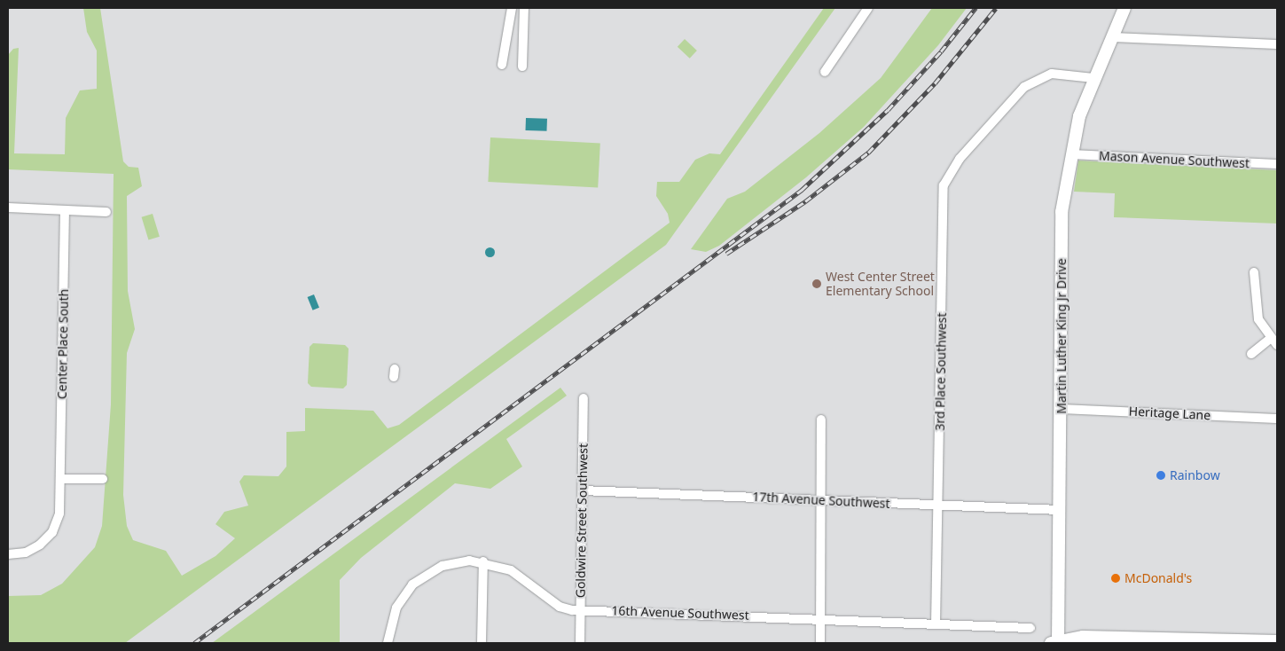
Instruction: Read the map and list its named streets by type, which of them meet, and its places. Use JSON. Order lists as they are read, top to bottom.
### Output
{
  "streets": {
    "main road": ["Martin Luther King Jr Drive"],
    "street": [
      "Mason Avenue Southwest",
      "Center Place South",
      "3rd Place Southwest",
      "Heritage Lane",
      "17th Avenue Southwest",
      "Goldwire Street Southwest",
      "16th Avenue Southwest"
    ]
  },
  "crossings": [
    ["Mason Avenue Southwest", "Martin Luther King Jr Drive"],
    ["Martin Luther King Jr Drive", "3rd Place Southwest"],
    ["Martin Luther King Jr Drive", "Heritage Lane"],
    ["Martin Luther King Jr Drive", "17th Avenue Southwest"],
    ["3rd Place Southwest", "17th Avenue Southwest"],
    ["3rd Place Southwest", "16th Avenue Southwest"],
    ["17th Avenue Southwest", "Goldwire Street Southwest"],
    ["Goldwire Street Southwest", "16th Avenue Southwest"]
  ],
  "places": ["West Center Street Elementary School", "Rainbow", "McDonald's"]
}
